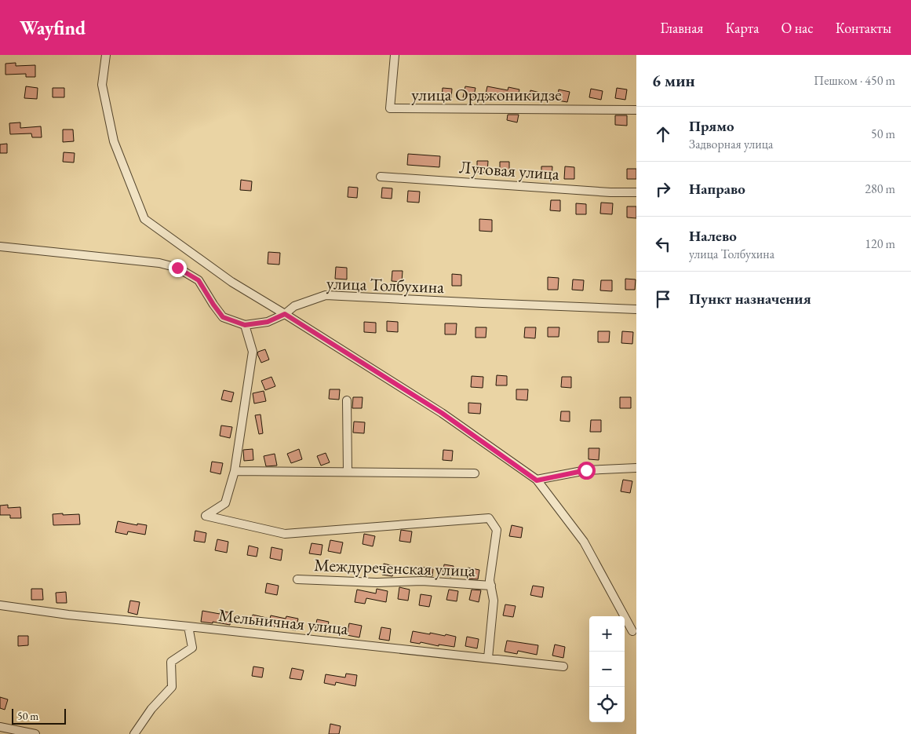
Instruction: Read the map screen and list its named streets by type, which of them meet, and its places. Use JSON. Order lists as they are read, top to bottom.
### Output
{
  "streets": {
    "street": [
      "улица Орджоникидзе",
      "Луговая улица",
      "улица Толбухина",
      "Междуреченская улица",
      "Мельничная улица"
    ]
  },
  "scale_bar": "50 m",
  "page": {
    "header": "Wayfind",
    "nav": [
      "Главная",
      "Карта",
      "О нас",
      "Контакты"
    ],
    "heading": ["6 мин", "Пешком · 450 m"],
    "list": [
      ["Прямо", "Задворная улица", "50 m"],
      ["Направо", "280 m"],
      ["Налево", "улица Толбухина", "120 m"],
      "Пункт назначения"
    ],
    "map_buttons": ["+", "−"],
    "scale": "50 m"
  }
}
